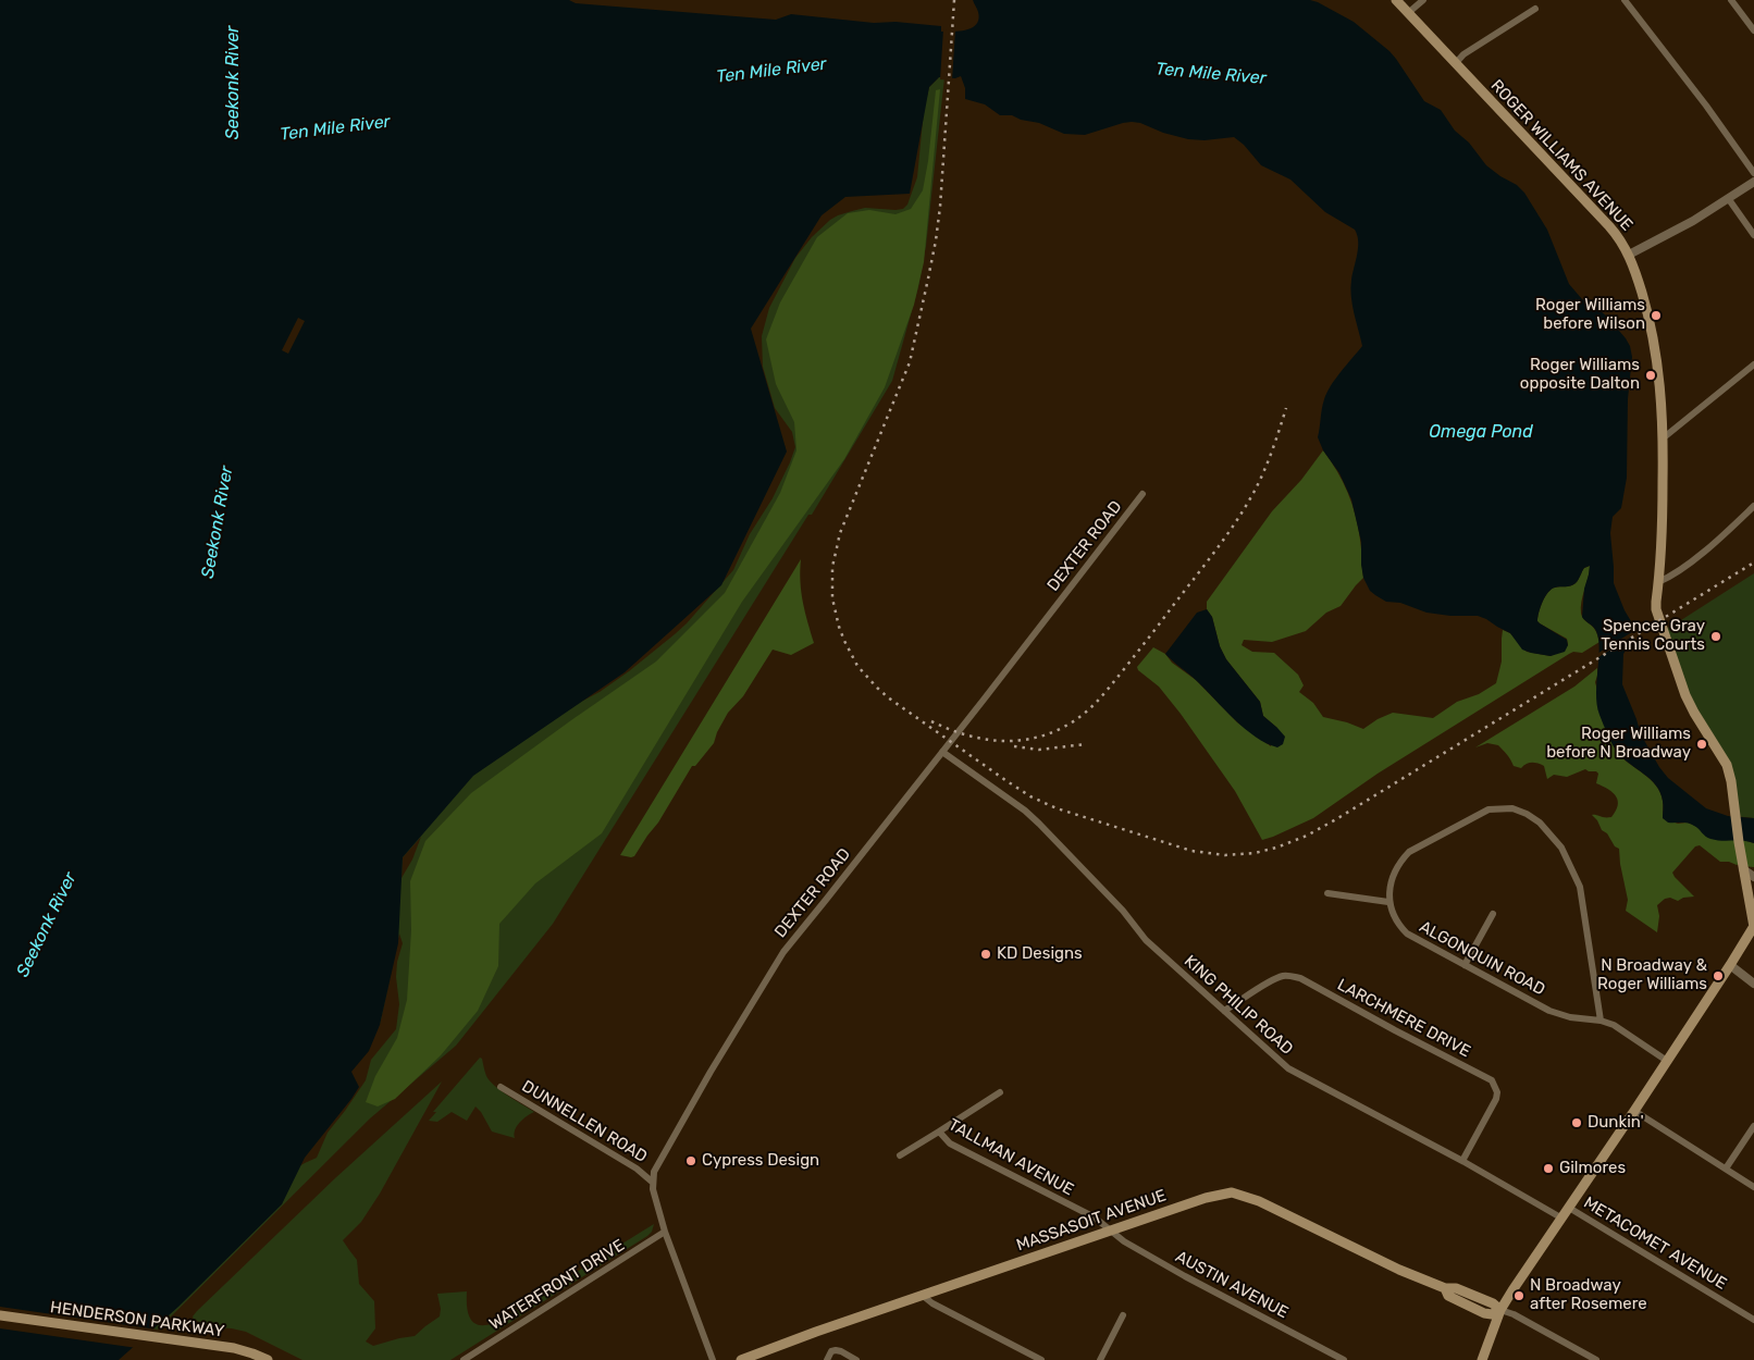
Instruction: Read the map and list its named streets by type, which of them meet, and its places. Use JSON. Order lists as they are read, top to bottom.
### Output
{
  "streets": {
    "main road": ["ROGER WILLIAMS AVENUE", "MASSASOIT AVENUE", "HENDERSON PARKWAY"],
    "street": [
      "DEXTER ROAD",
      "ALGONQUIN ROAD",
      "KING PHILIP ROAD",
      "LARCHMERE DRIVE",
      "DUNNELLEN ROAD",
      "TALLMAN AVENUE",
      "METACOMET AVENUE",
      "WATERFRONT DRIVE",
      "AUSTIN AVENUE"
    ]
  },
  "crossings": [
    ["DEXTER ROAD", "KING PHILIP ROAD"],
    ["DEXTER ROAD", "DUNNELLEN ROAD"],
    ["KING PHILIP ROAD", "LARCHMERE DRIVE"],
    ["TALLMAN AVENUE", "MASSASOIT AVENUE"],
    ["TALLMAN AVENUE", "AUSTIN AVENUE"],
    ["MASSASOIT AVENUE", "AUSTIN AVENUE"]
  ],
  "water": ["Ten Mile River", "Seekonk River", "Omega Pond"],
  "places": [
    "Roger Williams before Wilson",
    "Roger Williams opposite Dalton",
    "Spencer Gray Tennis Courts",
    "Roger Williams before N Broadway",
    "KD Designs",
    "N Broadway & Roger Williams",
    "Dunkin'",
    "Cypress Design",
    "Gilmores",
    "N Broadway after Rosemere"
  ]
}
